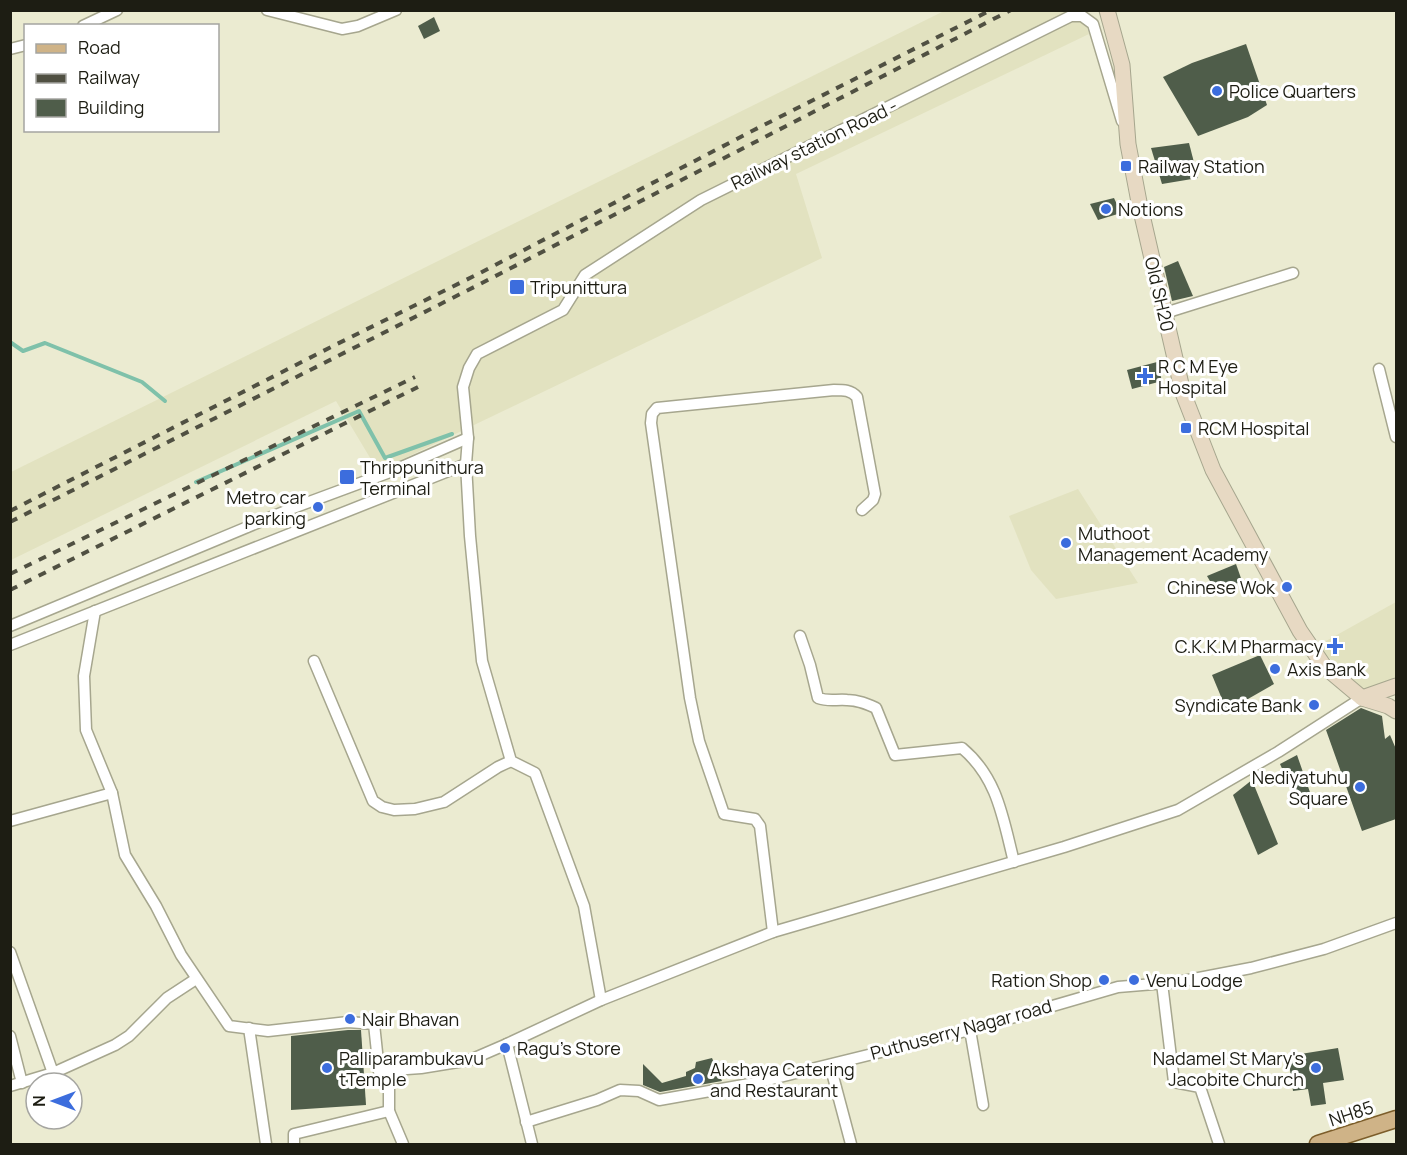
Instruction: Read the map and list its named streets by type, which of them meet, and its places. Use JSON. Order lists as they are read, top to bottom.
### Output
{
  "streets": {
    "main road": ["Old SH20", "NH85"],
    "street": ["Railway station Road -", "Puthuserry Nagar road"]
  },
  "crossings": [
    ["Railway station Road -", "Old SH20"]
  ],
  "places": {
    "other": [
      "Police Quarters",
      "Notions",
      "Metro car parking",
      "Muthoot Management Academy",
      "Chinese Wok",
      "Axis Bank",
      "Syndicate Bank",
      "Nediyatuhu Square",
      "Ration Shop",
      "Venu Lodge",
      "Nair Bhavan",
      "Ragu's Store",
      "Palliparambukavu tTemple",
      "Nadamel St Mary's Jacobite Church",
      "Akshaya Catering and Restaurant"
    ],
    "transit": [
      "Railway Station",
      "Tripunittura",
      "RCM Hospital",
      "Thrippunithura Terminal"
    ],
    "health": ["R C M Eye Hospital", "C.K.K.M Pharmacy"]
  },
  "legend": ["Road", "Railway", "Building"],
  "north": "left"
}
